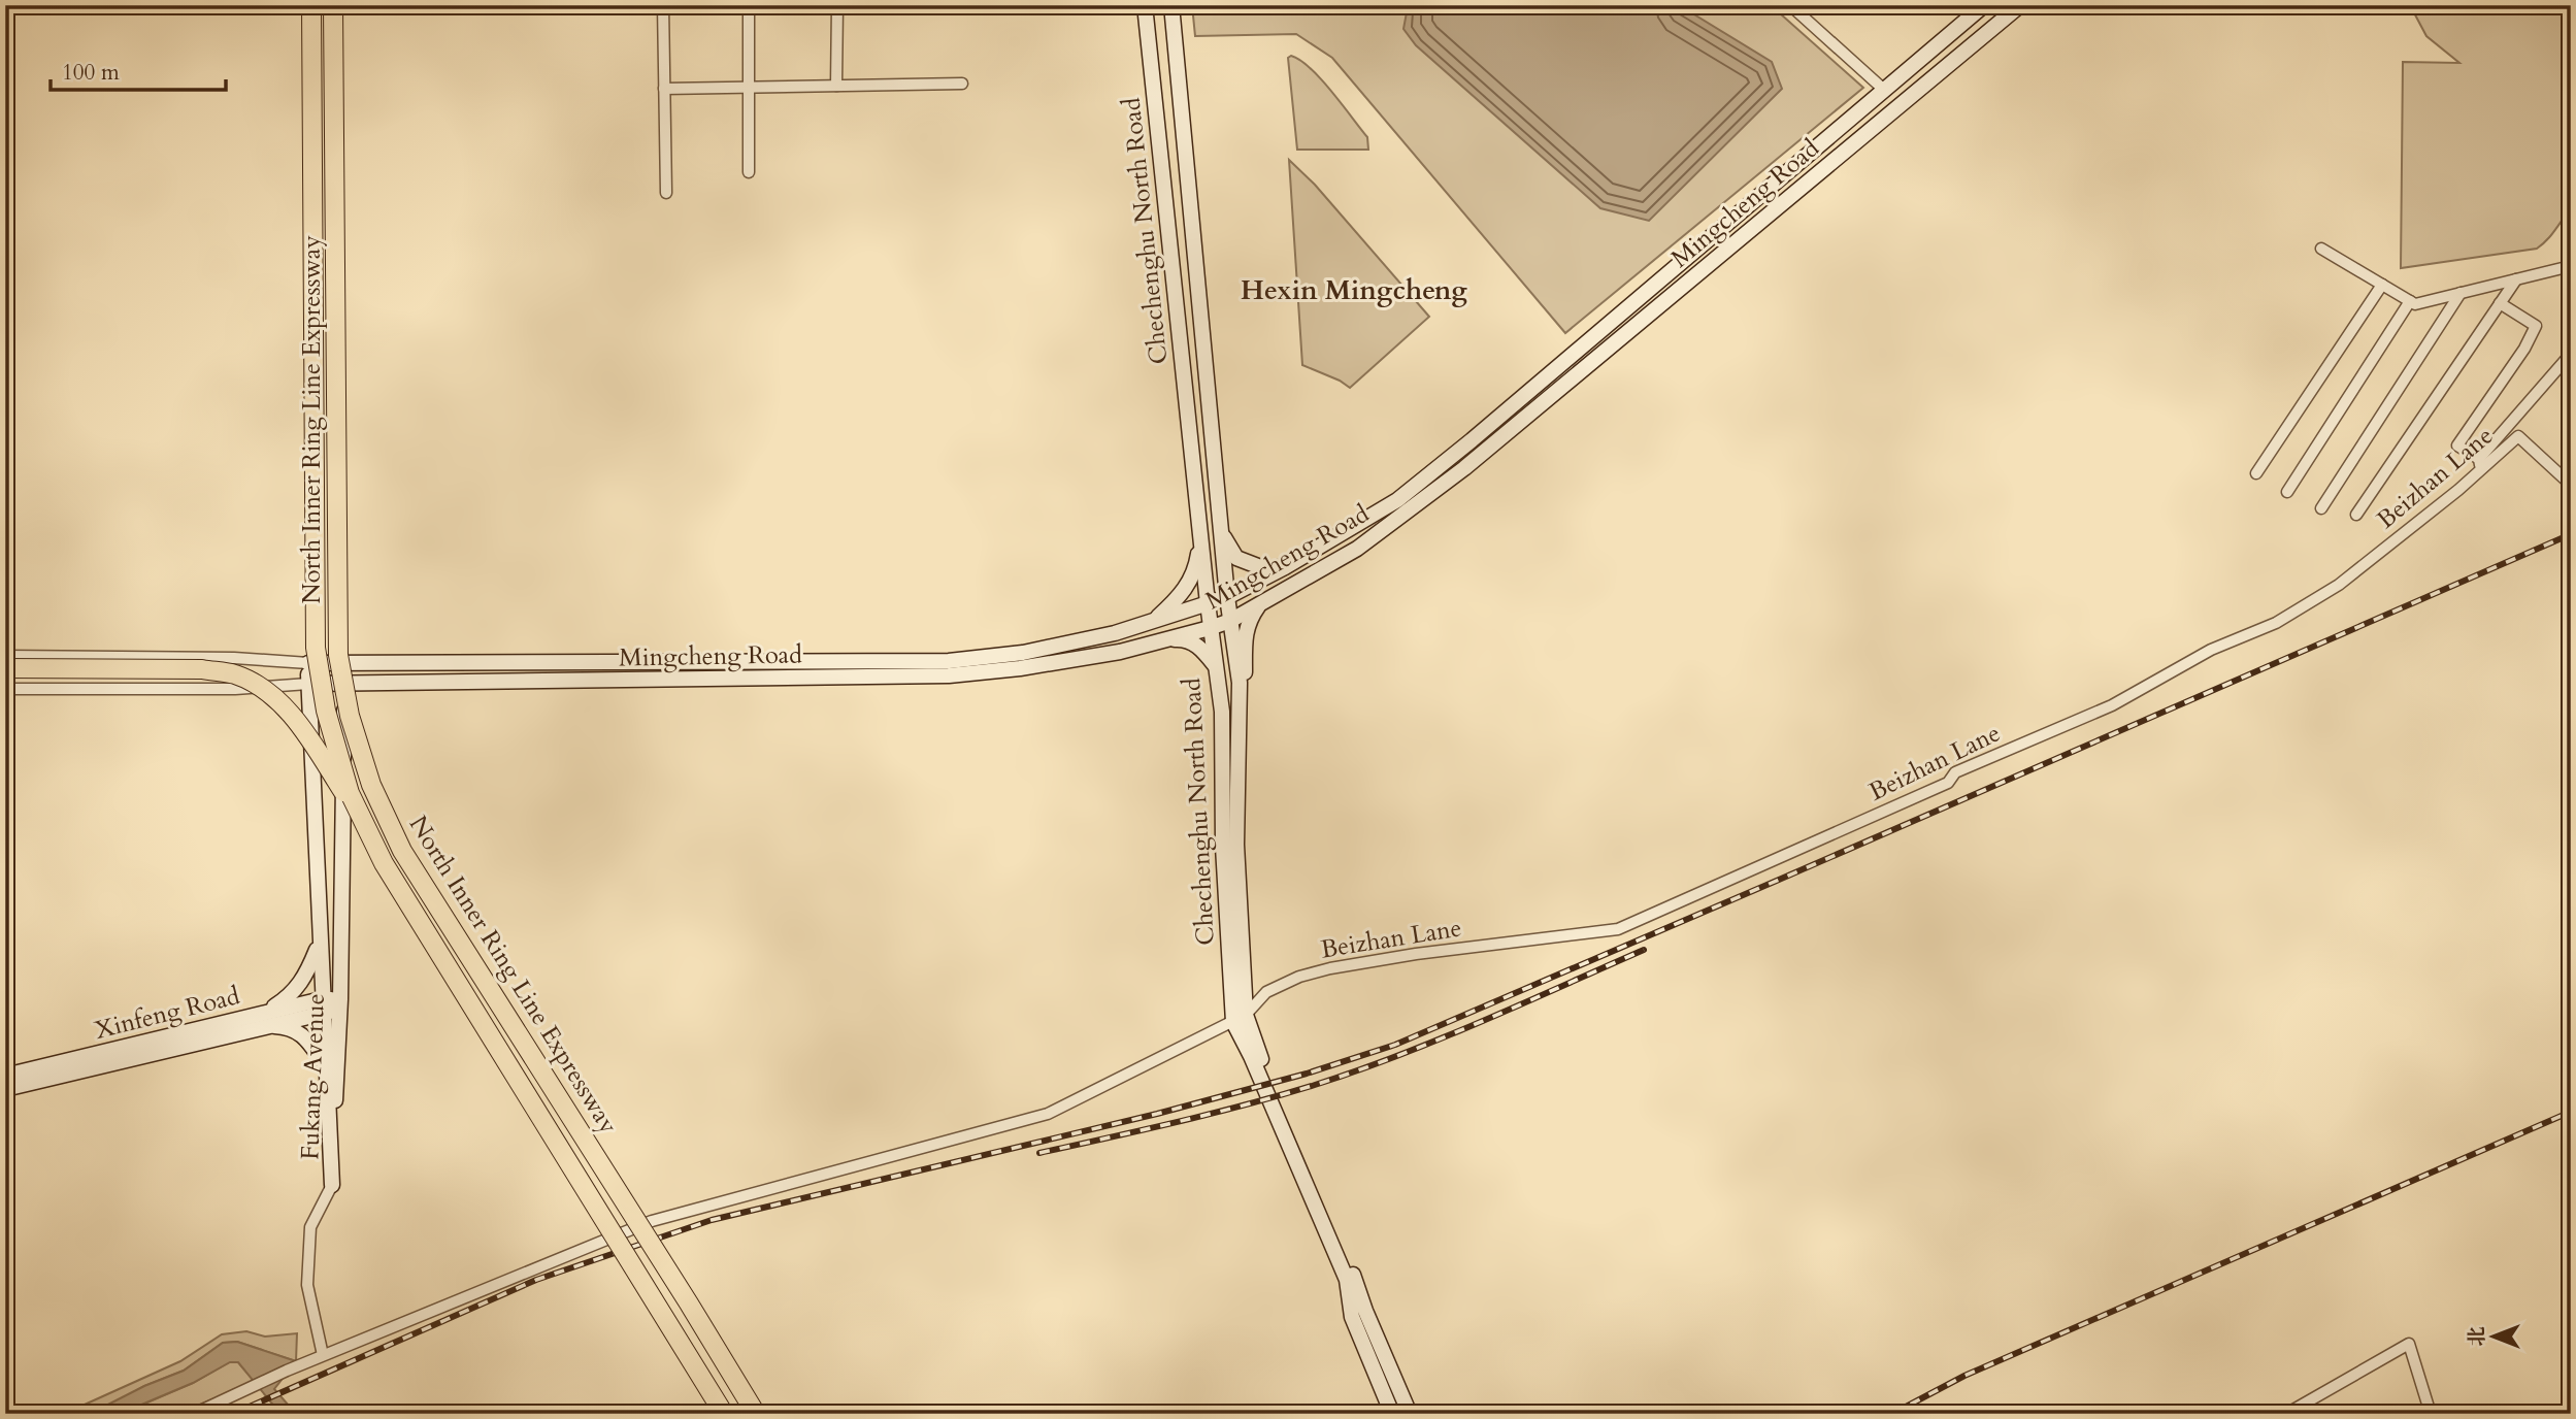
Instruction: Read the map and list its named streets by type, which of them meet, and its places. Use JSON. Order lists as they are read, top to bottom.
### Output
{
  "streets": {
    "highway": ["North Inner Ring Line Expressway"],
    "main road": [
      "Mingcheng Road",
      "Chechenghu North Road",
      "Xinfeng Road",
      "Fukang Avenue"
    ],
    "street": ["Beizhan Lane"]
  },
  "crossings": [
    ["Mingcheng Road", "Chechenghu North Road"],
    ["Mingcheng Road", "Fukang Avenue"],
    ["Chechenghu North Road", "Beizhan Lane"],
    ["Xinfeng Road", "Fukang Avenue"]
  ],
  "districts": ["Hexin Mingcheng"],
  "scale_bar": "100 m",
  "north": "left"
}
